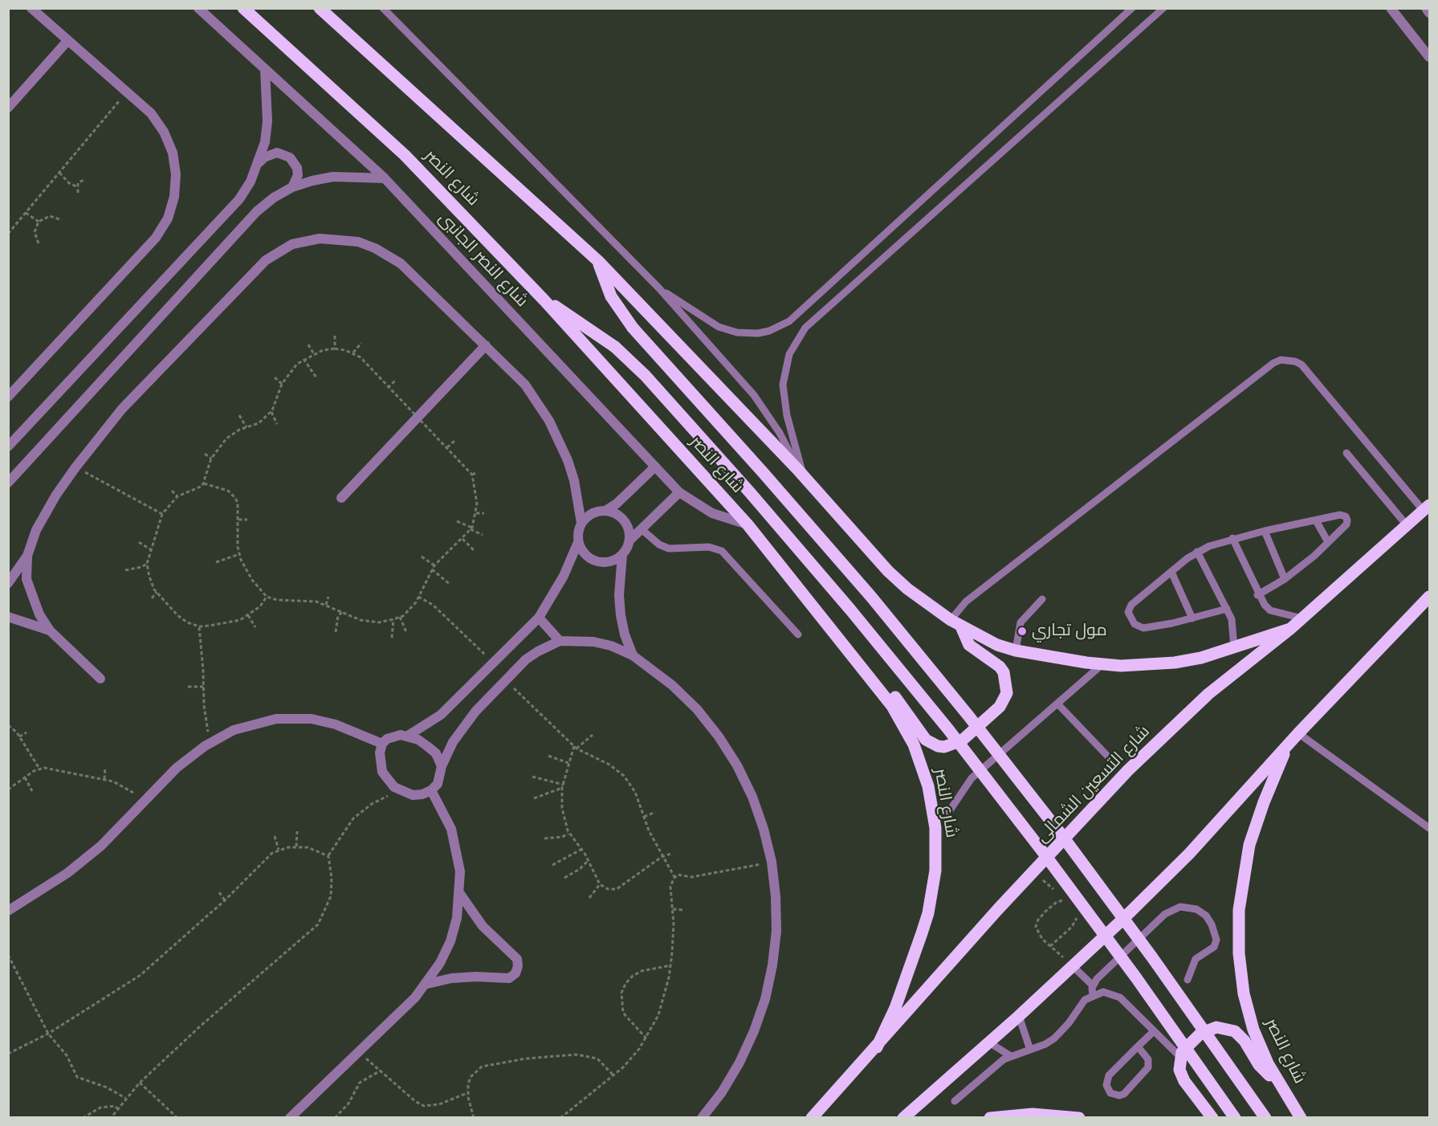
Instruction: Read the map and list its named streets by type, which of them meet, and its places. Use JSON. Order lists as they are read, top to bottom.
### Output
{
  "streets": {
    "main road": ["شارع النصر", "شارع التسعين الشمالى"],
    "street": ["شارع النصر الجانبى"]
  },
  "crossings": [
    ["شارع النصر", "شارع النصر الجانبى"],
    ["شارع النصر", "شارع التسعين الشمالى"]
  ],
  "places": ["مول تجاري"]
}
